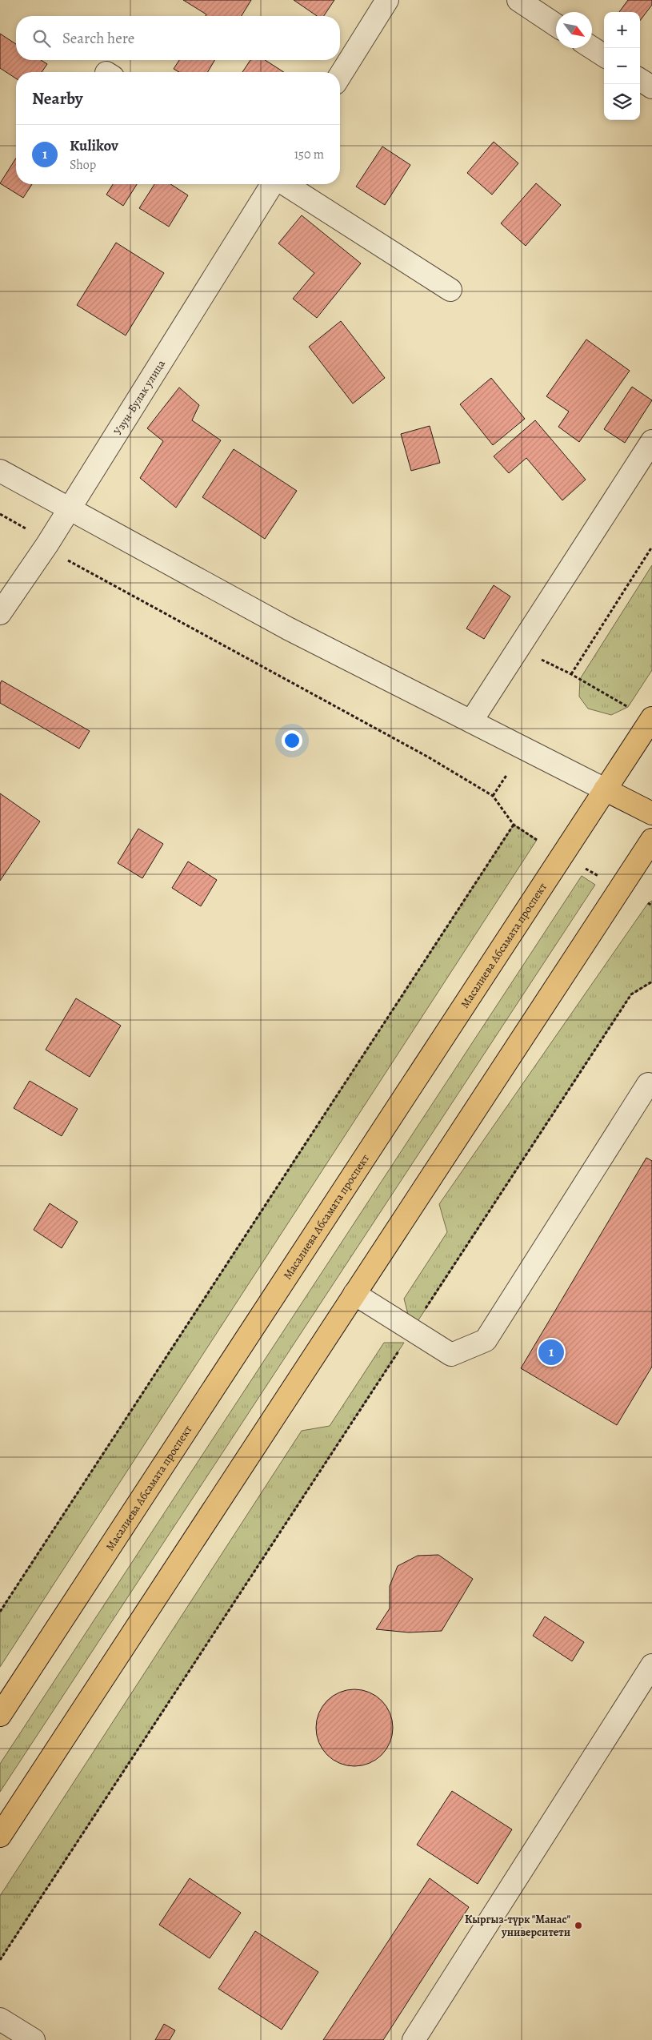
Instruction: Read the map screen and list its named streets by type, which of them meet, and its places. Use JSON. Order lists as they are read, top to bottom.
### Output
{
  "streets": {
    "main road": ["Масалиева Абсамата проспект"],
    "street": ["Узун-Булак улица"]
  },
  "places": ["Кыргыз-түрк \"Манас\" университети"],
  "north": "bottom right",
  "page": {
    "map_buttons": ["+", "−"],
    "search": "Search here",
    "heading": "Nearby",
    "list": [
      {
        "mark": "1",
        "name": "Kulikov",
        "note": "Shop",
        "value": "150 m"
      }
    ],
    "pins": "1"
  }
}
